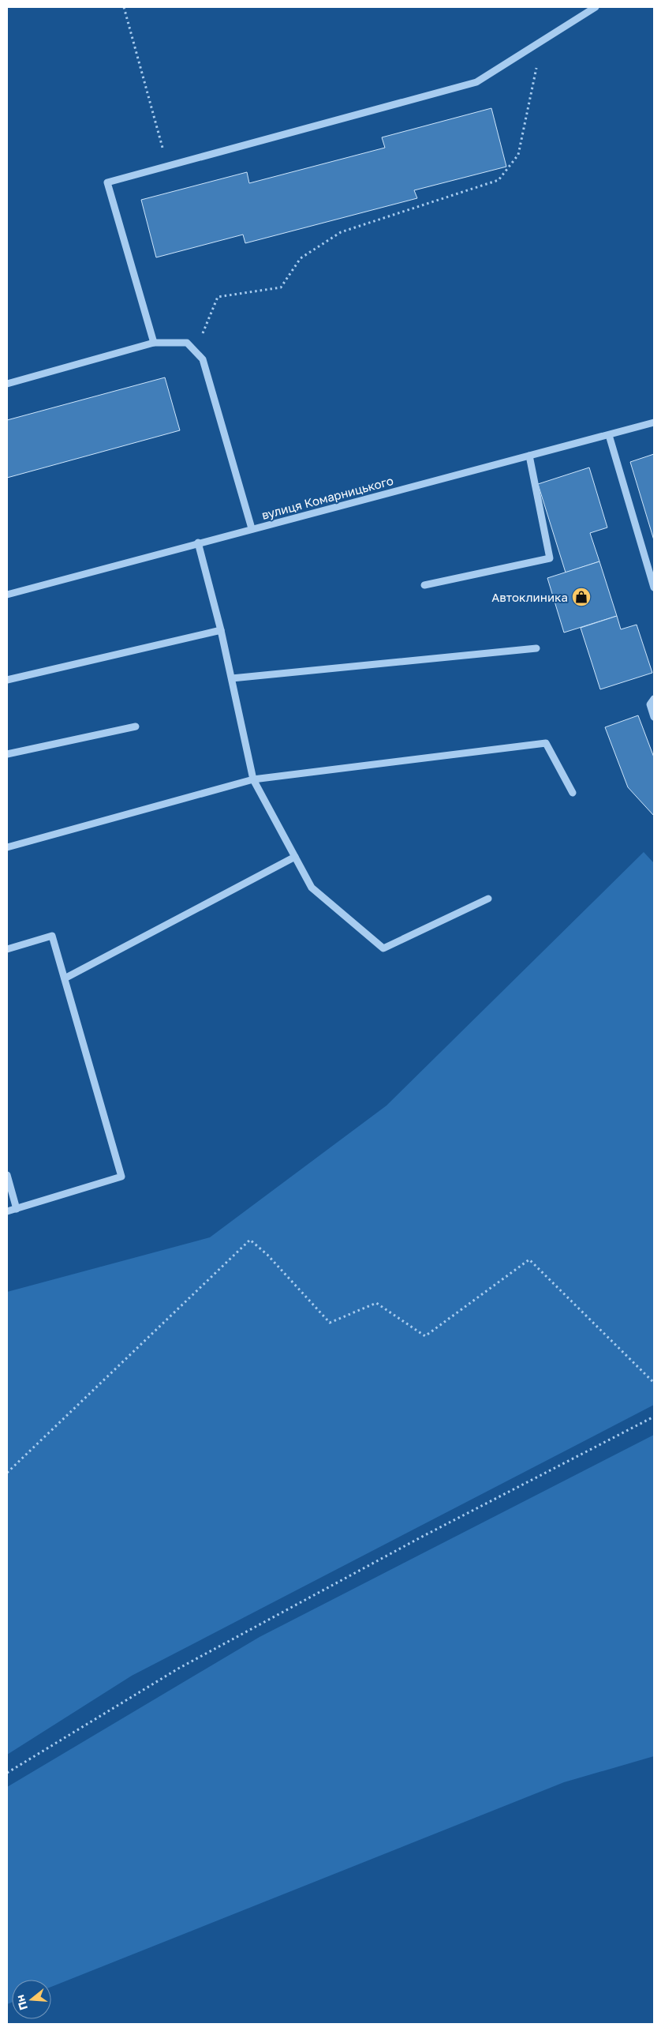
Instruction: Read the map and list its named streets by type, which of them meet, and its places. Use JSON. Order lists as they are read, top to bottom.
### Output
{
  "streets": {
    "street": ["вулиця Комарницького"]
  },
  "places": {
    "shop": ["Автоклиника"]
  },
  "north": "left"
}
